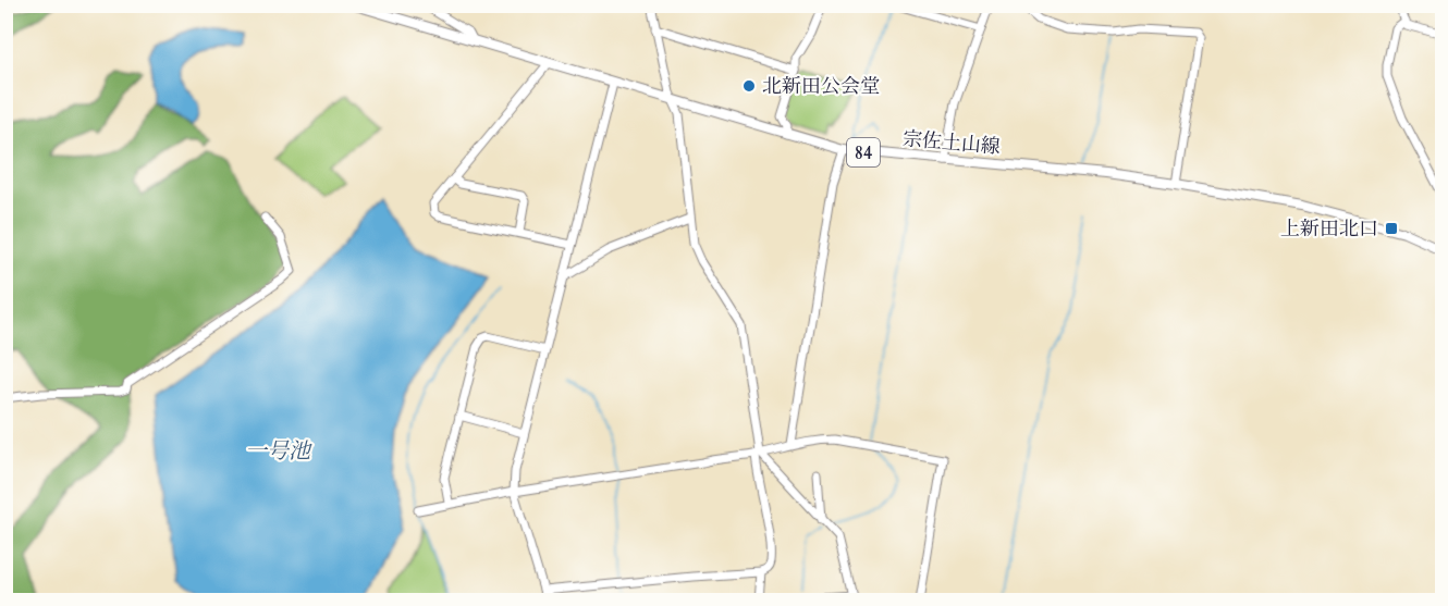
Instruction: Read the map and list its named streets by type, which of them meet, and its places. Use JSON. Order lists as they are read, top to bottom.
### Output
{
  "streets": {
    "main road": ["宗佐土山線", "84"]
  },
  "water": ["一号池"],
  "places": {
    "other": ["北新田公会堂"],
    "transit": ["上新田北口"]
  }
}
